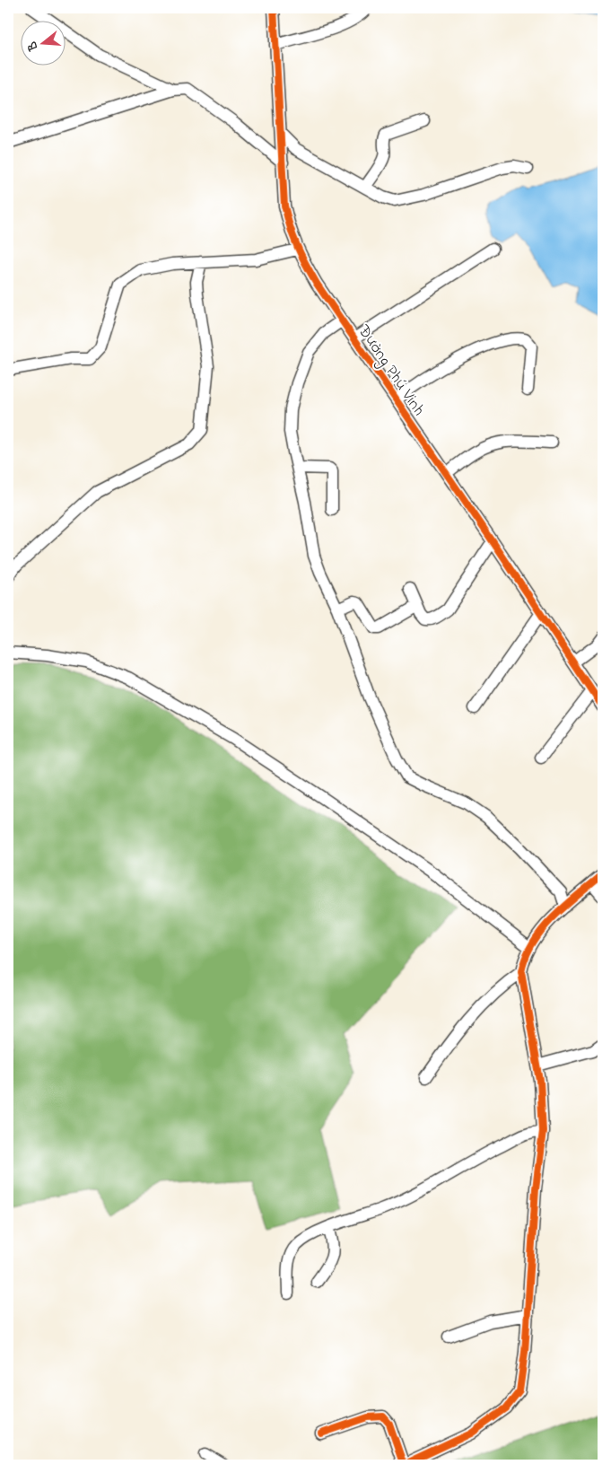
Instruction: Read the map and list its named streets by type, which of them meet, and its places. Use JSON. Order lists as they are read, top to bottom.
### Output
{
  "streets": {
    "street": ["Đường Phú Vinh"]
  },
  "north": "left"
}
